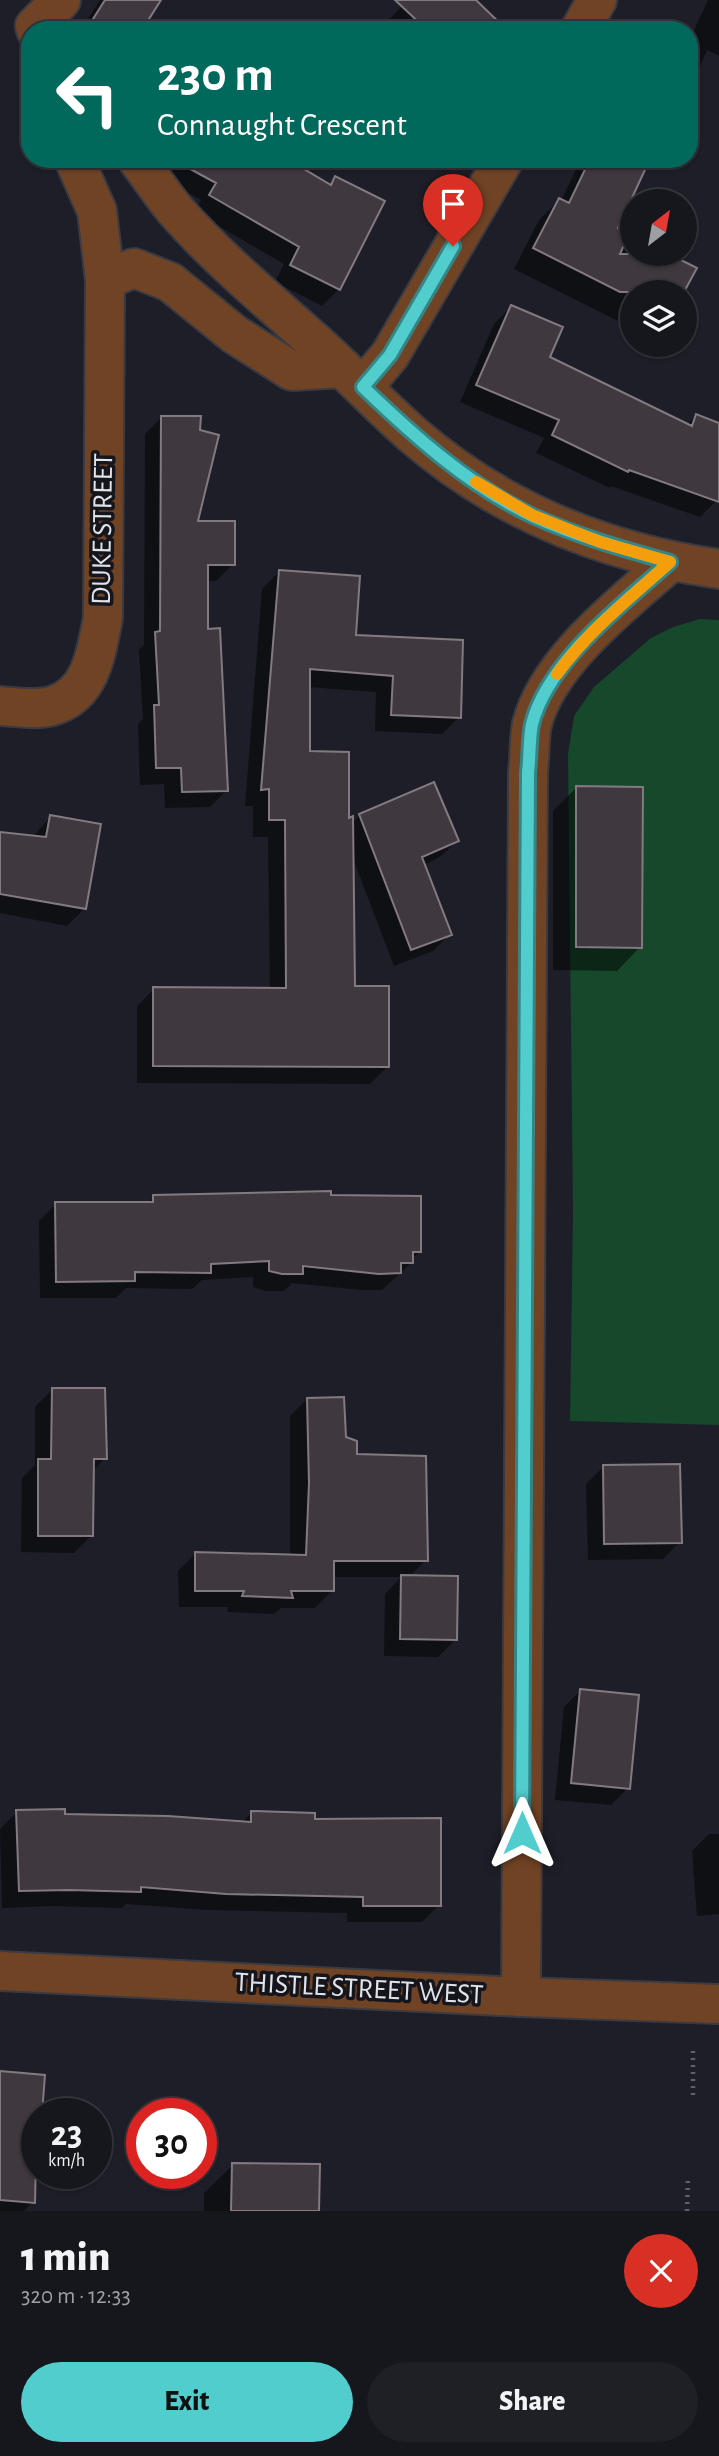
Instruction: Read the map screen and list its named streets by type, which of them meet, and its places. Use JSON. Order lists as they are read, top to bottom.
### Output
{
  "streets": {
    "street": ["DUKE STREET", "THISTLE STREET WEST"]
  },
  "north": "top right",
  "page": {
    "turn": ["230 m", "Connaught Crescent"],
    "speed": "23 km/h",
    "limit": "30",
    "heading": ["1 min", "320 m · 12:33"],
    "buttons": ["Exit", "Share"]
  }
}
